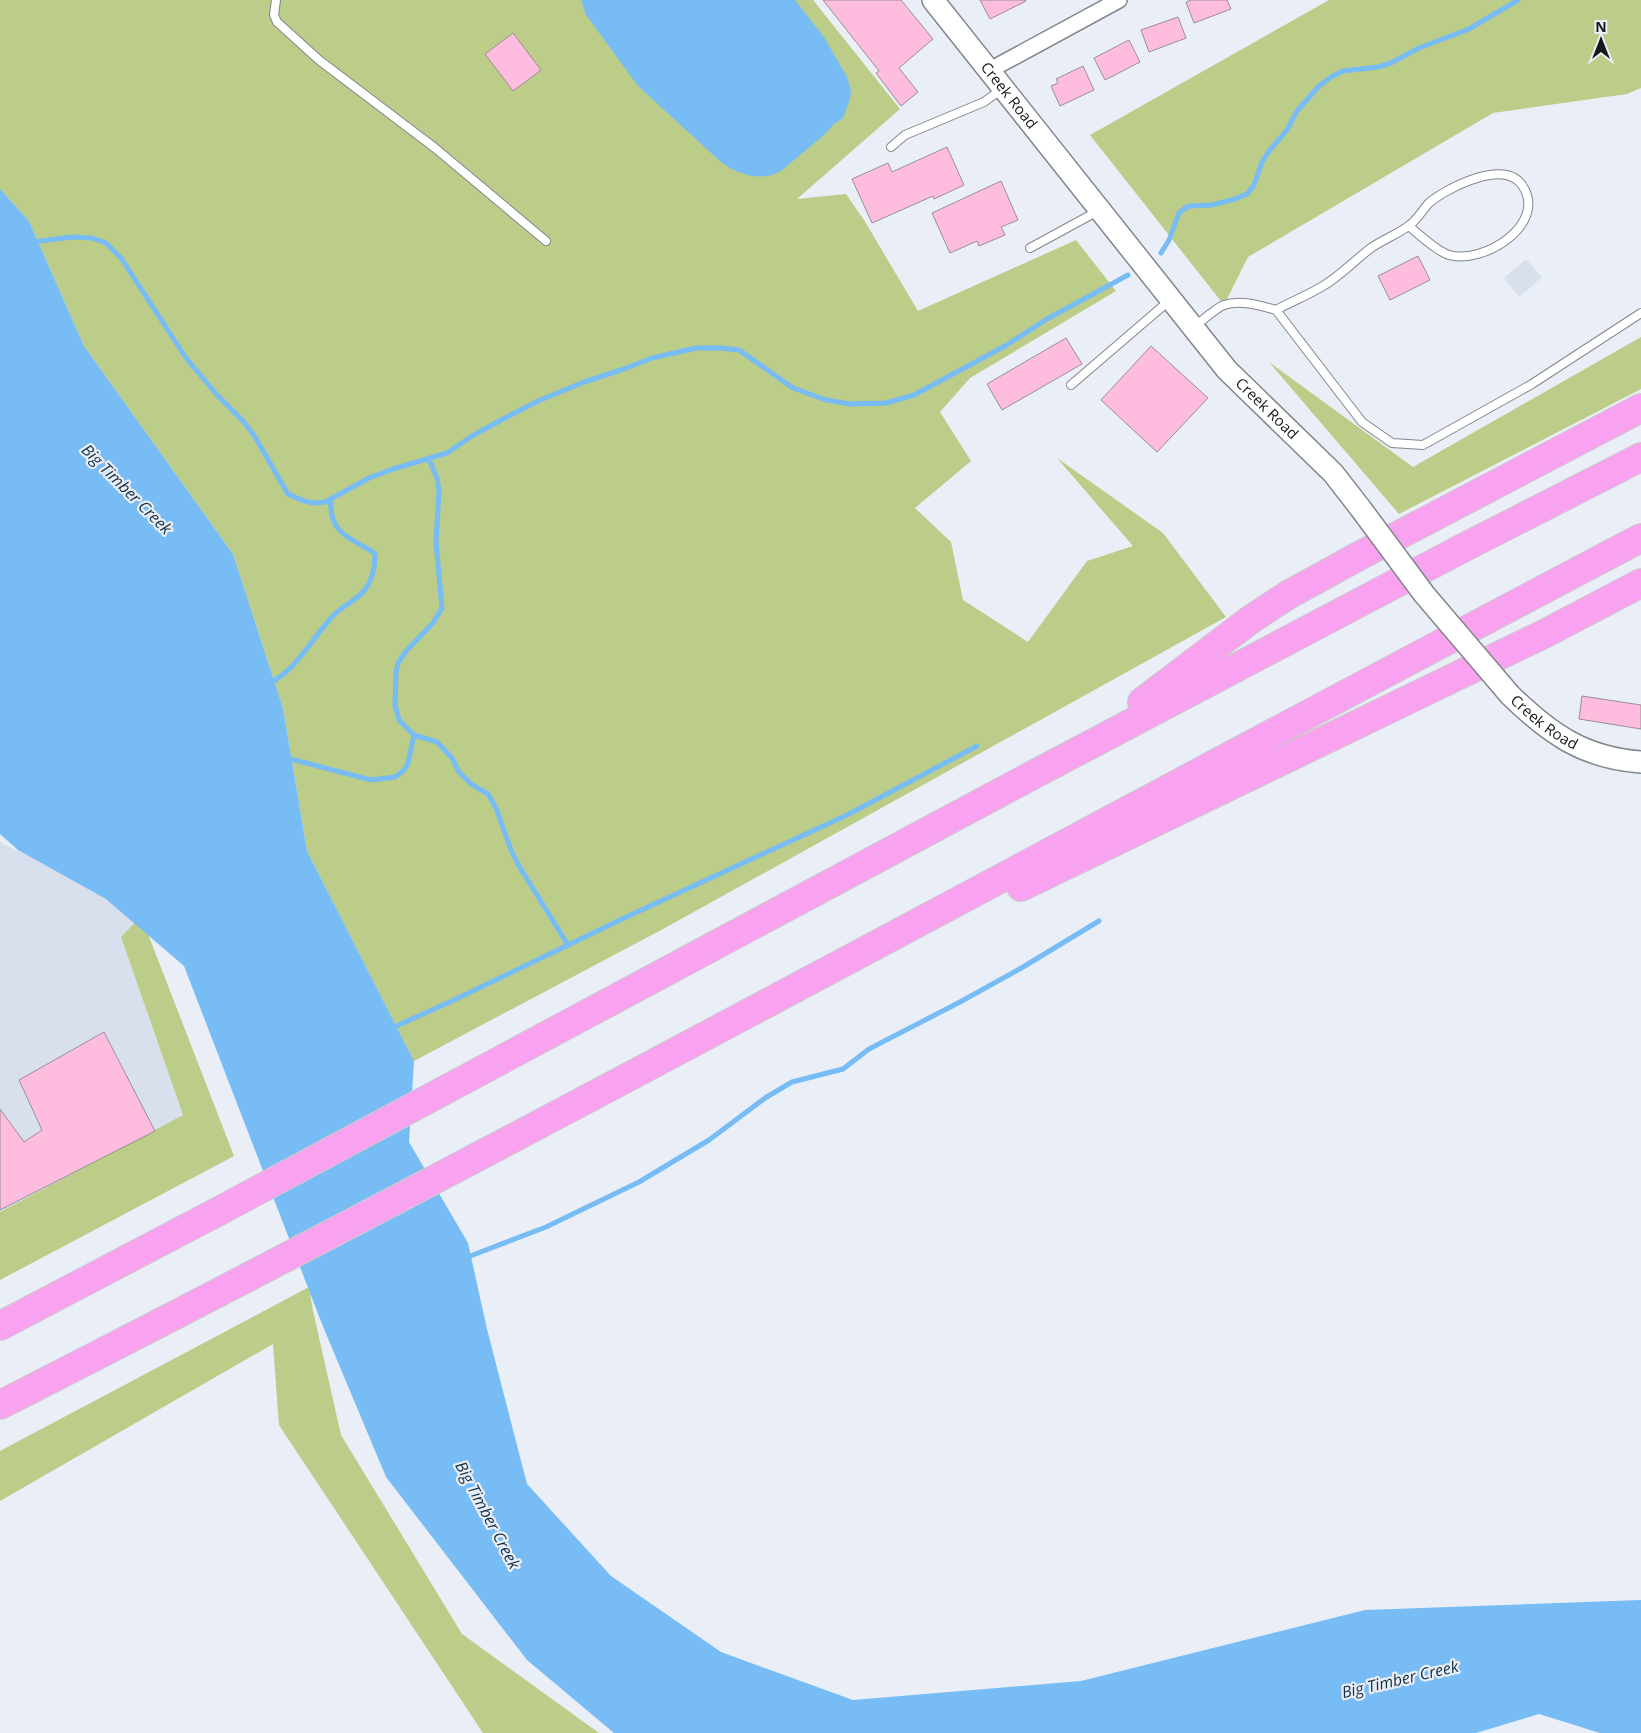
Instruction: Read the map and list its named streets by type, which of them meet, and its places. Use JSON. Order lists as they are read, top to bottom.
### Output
{
  "streets": {
    "street": ["Creek Road"]
  },
  "water": ["Big Timber Creek"],
  "north": "top"
}
